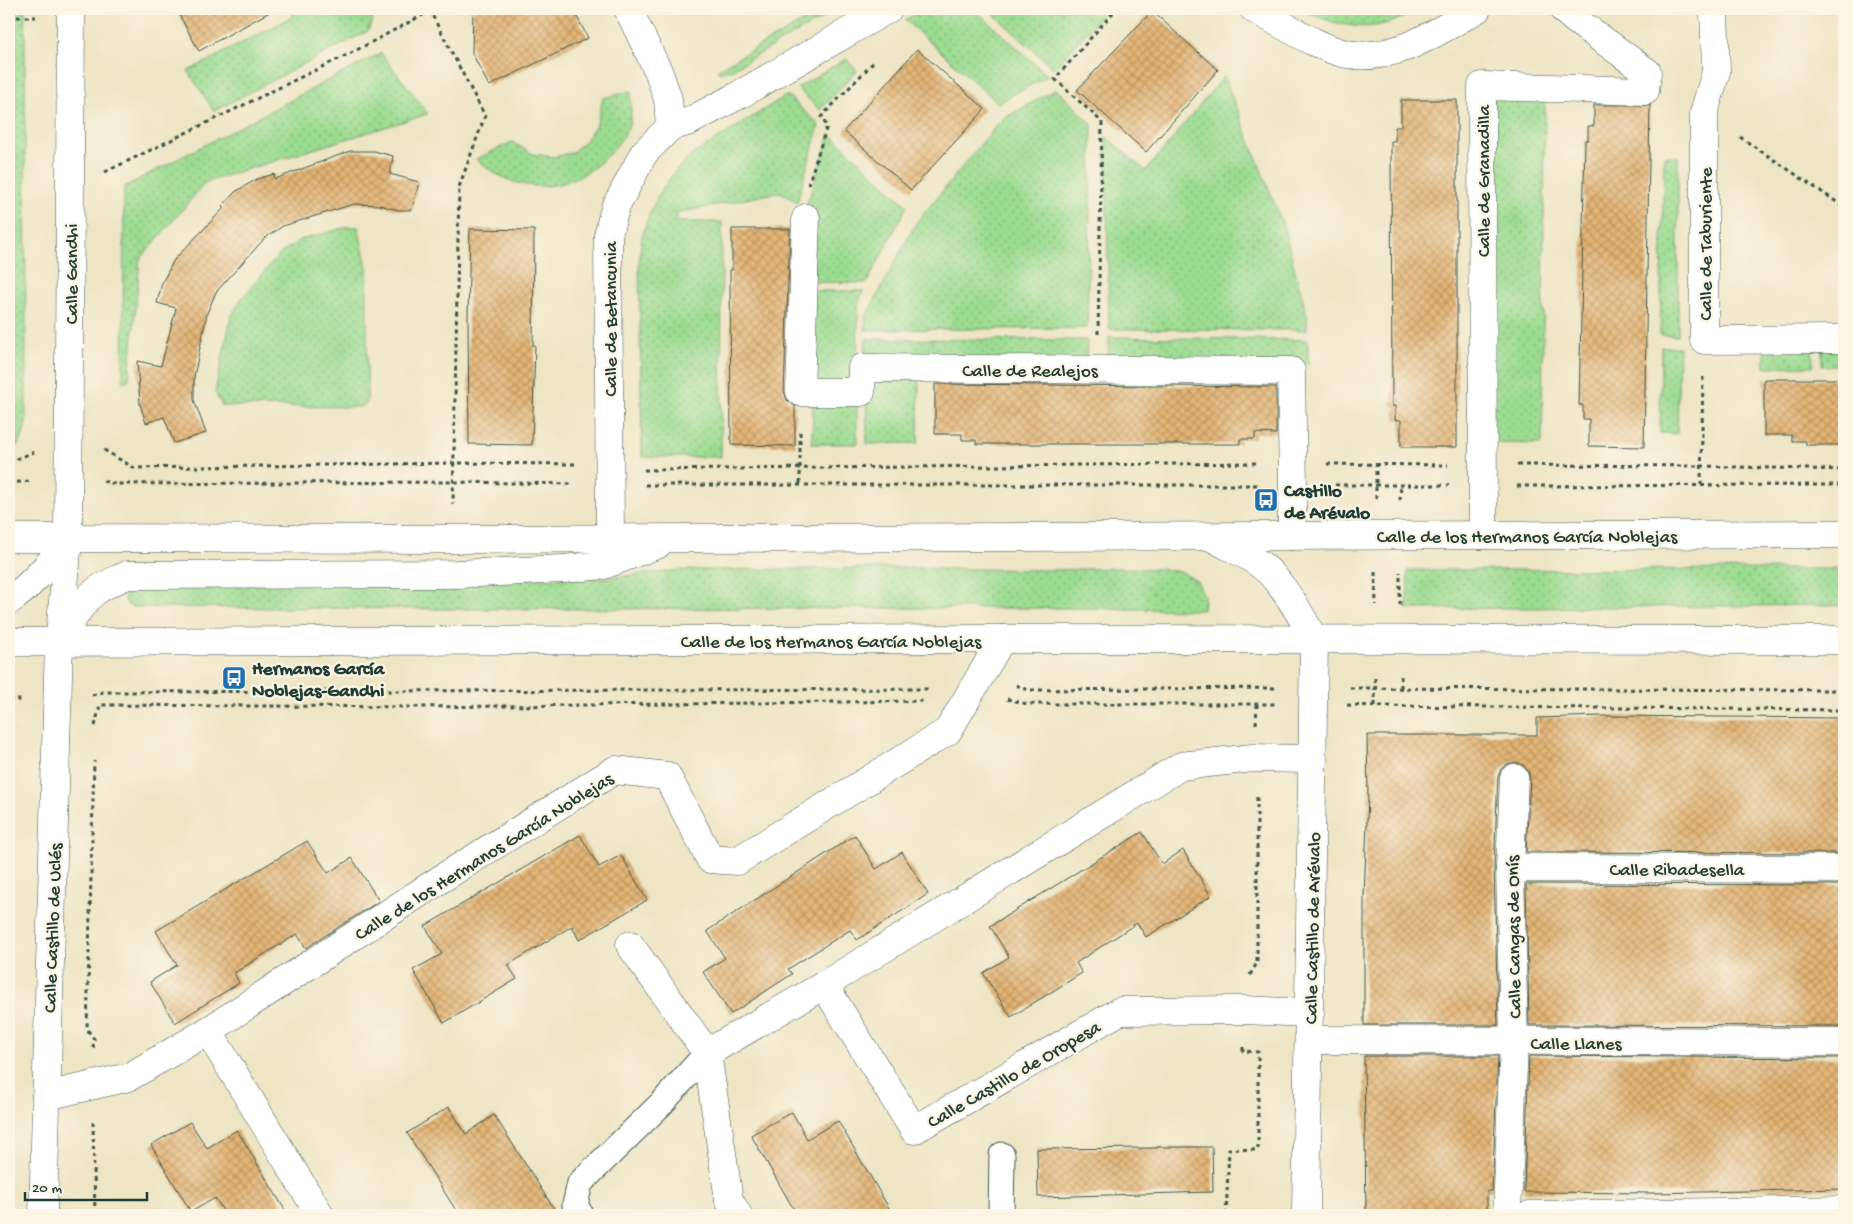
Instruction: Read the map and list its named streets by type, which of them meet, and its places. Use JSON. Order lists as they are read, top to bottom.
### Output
{
  "streets": {
    "street": [
      "Calle de Granadilla",
      "Calle de Taburiente",
      "Calle Gandhi",
      "Calle de Betancunia",
      "Calle de Realejos",
      "Calle de los Hermanos García Noblejas",
      "Calle Ribadesella",
      "Calle Castillo de Uclés",
      "Calle Castillo de Arévalo",
      "Calle Cangas de Onís",
      "Calle Llanes",
      "Calle Castillo de Oropesa"
    ]
  },
  "crossings": [
    ["Calle de Granadilla", "Calle de los Hermanos García Noblejas"],
    ["Calle Gandhi", "Calle de los Hermanos García Noblejas"],
    ["Calle de Betancunia", "Calle de los Hermanos García Noblejas"],
    ["Calle de Realejos", "Calle de los Hermanos García Noblejas"],
    ["Calle de los Hermanos García Noblejas", "Calle Castillo de Uclés"],
    ["Calle de los Hermanos García Noblejas", "Calle Castillo de Arévalo"],
    ["Calle Ribadesella", "Calle Cangas de Onís"],
    ["Calle Castillo de Arévalo", "Calle Llanes"],
    ["Calle Castillo de Arévalo", "Calle Castillo de Oropesa"],
    ["Calle Cangas de Onís", "Calle Llanes"]
  ],
  "places": {
    "bus stop": ["Castillo de Arévalo", "Hermanos García Noblejas-Gandhi"]
  },
  "scale_bar": "20 m"
}
